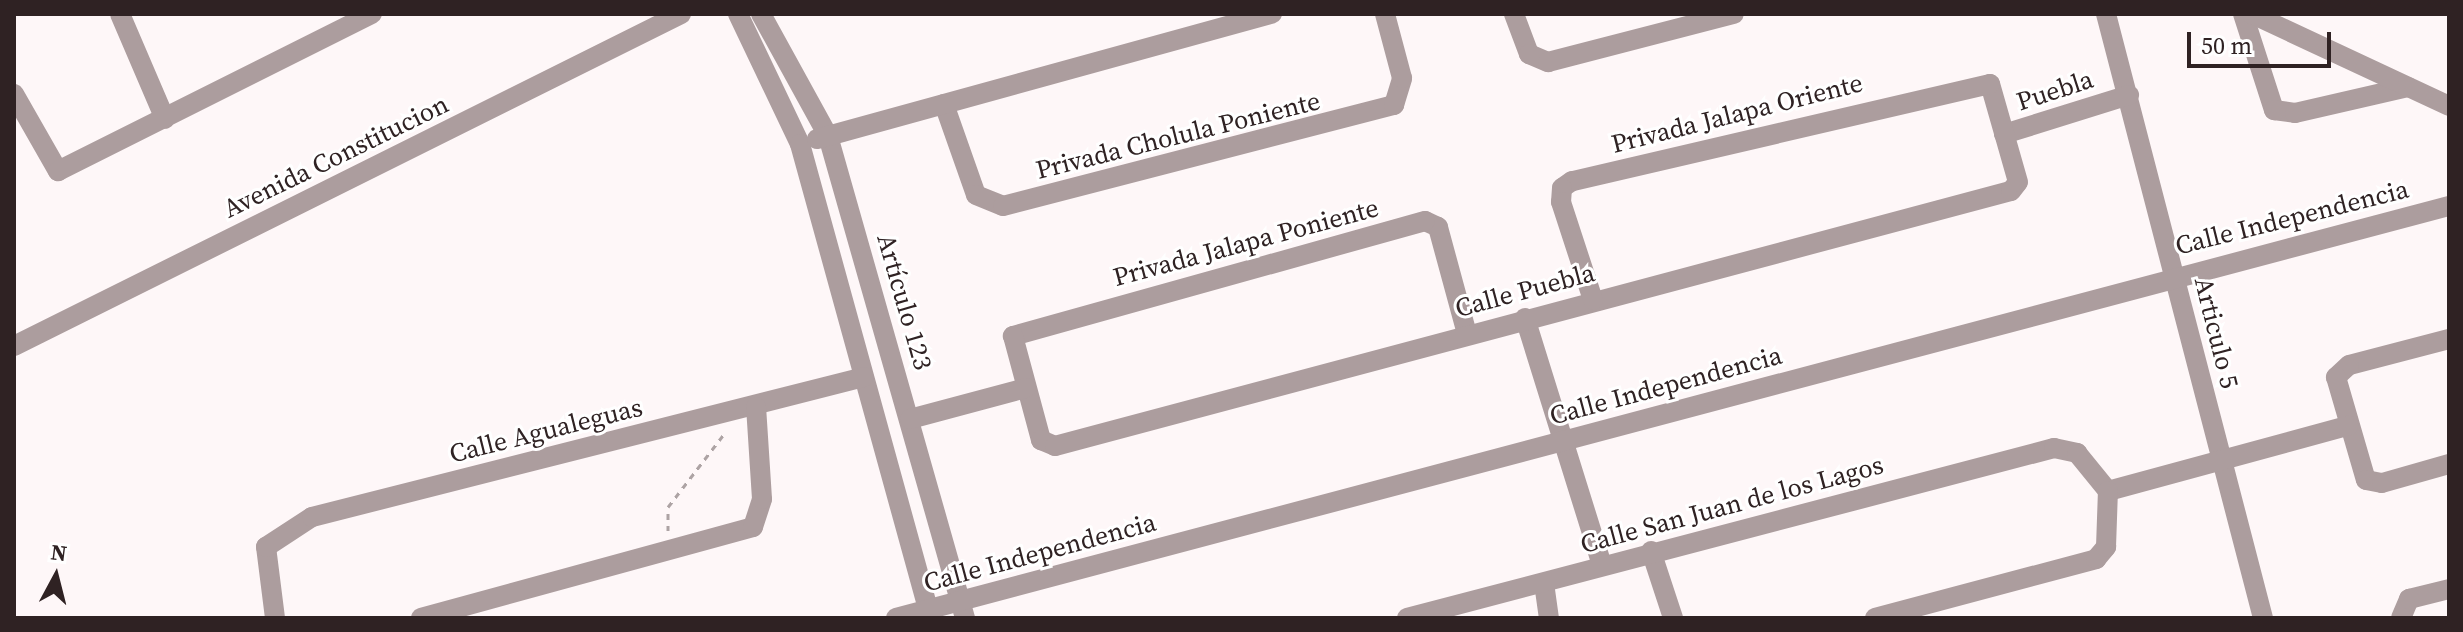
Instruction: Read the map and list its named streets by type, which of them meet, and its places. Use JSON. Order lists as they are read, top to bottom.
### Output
{
  "streets": {
    "street": [
      "Puebla",
      "Privada Jalapa Oriente",
      "Privada Cholula Poniente",
      "Avenida Constitucion",
      "Calle Independencia",
      "Privada Jalapa Poniente",
      "Calle Puebla",
      "Artículo 123",
      "Articulo 5",
      "Calle Agualeguas",
      "Calle San Juan de los Lagos"
    ]
  },
  "crossings": [
    ["Puebla", "Privada Jalapa Oriente"],
    ["Puebla", "Calle Puebla"],
    ["Puebla", "Articulo 5"],
    ["Privada Jalapa Oriente", "Calle Puebla"],
    ["Calle Independencia", "Artículo 123"],
    ["Calle Independencia", "Articulo 5"],
    ["Privada Jalapa Poniente", "Calle Puebla"]
  ],
  "scale_bar": "50 m",
  "north": "top"
}
